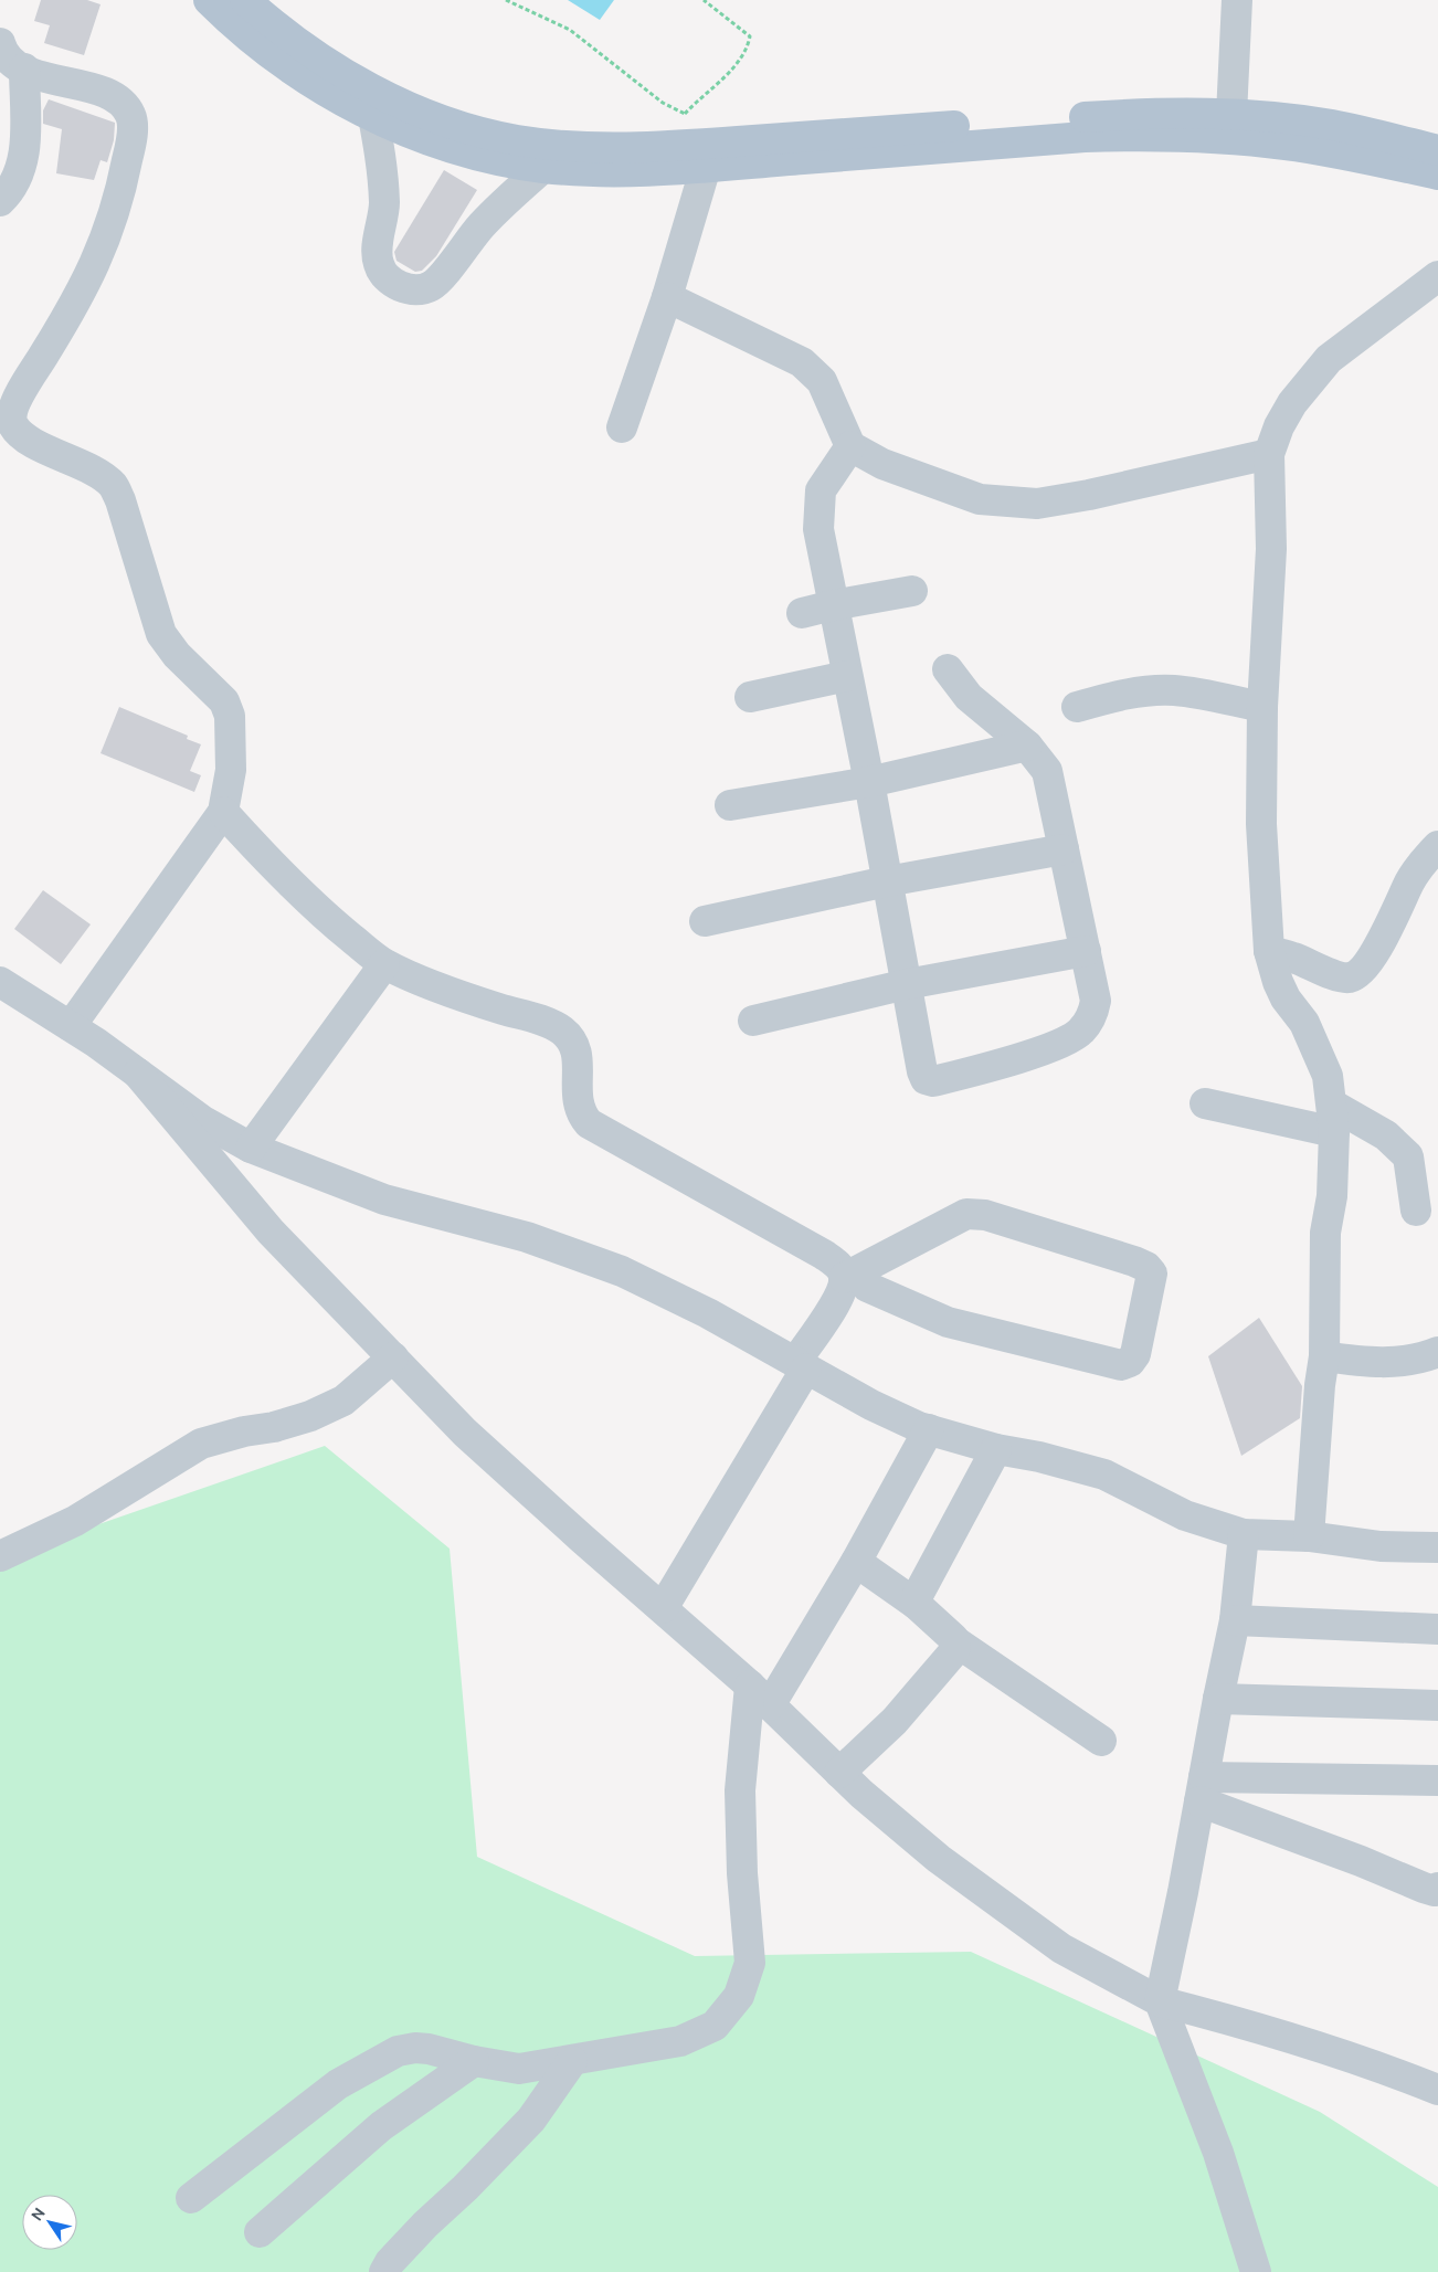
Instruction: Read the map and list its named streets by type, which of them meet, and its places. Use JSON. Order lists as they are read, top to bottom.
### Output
{
  "north": "top left"
}
